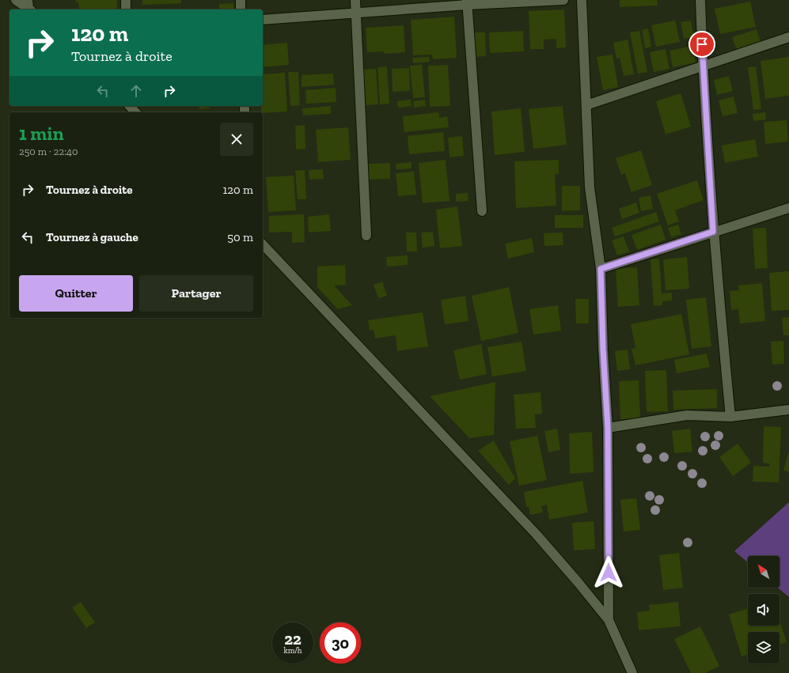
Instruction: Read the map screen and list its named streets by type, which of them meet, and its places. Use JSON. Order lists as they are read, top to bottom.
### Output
{
  "north": "top left",
  "page": {
    "turn": ["120 m", "Tournez à droite"],
    "heading": ["1 min", "250 m · 22:40"],
    "list": [
      {
        "name": "Tournez à droite",
        "value": "120 m"
      },
      {
        "name": "Tournez à gauche",
        "value": "50 m"
      }
    ],
    "buttons": ["Quitter", "Partager"],
    "speed": "22 km/h",
    "limit": "30"
  }
}
